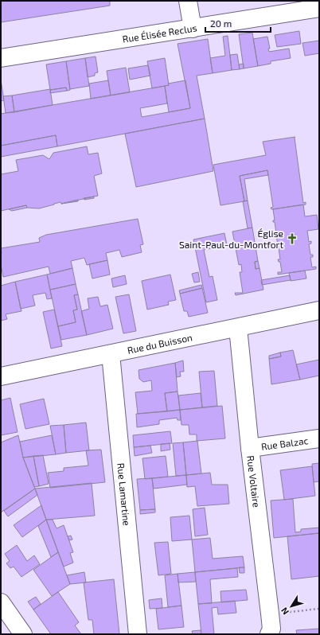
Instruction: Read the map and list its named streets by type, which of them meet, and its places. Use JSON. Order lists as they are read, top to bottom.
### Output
{
  "streets": {
    "street": [
      "Rue Élisée Reclus",
      "Rue du Buisson",
      "Rue Balzac",
      "Rue Voltaire",
      "Rue Lamartine"
    ]
  },
  "crossings": [
    ["Rue du Buisson", "Rue Voltaire"],
    ["Rue du Buisson", "Rue Lamartine"],
    ["Rue Balzac", "Rue Voltaire"]
  ],
  "places": {
    "church": ["Église Saint-Paul-du-Montfort"]
  },
  "scale_bar": "20 m",
  "north": "bottom left"
}
